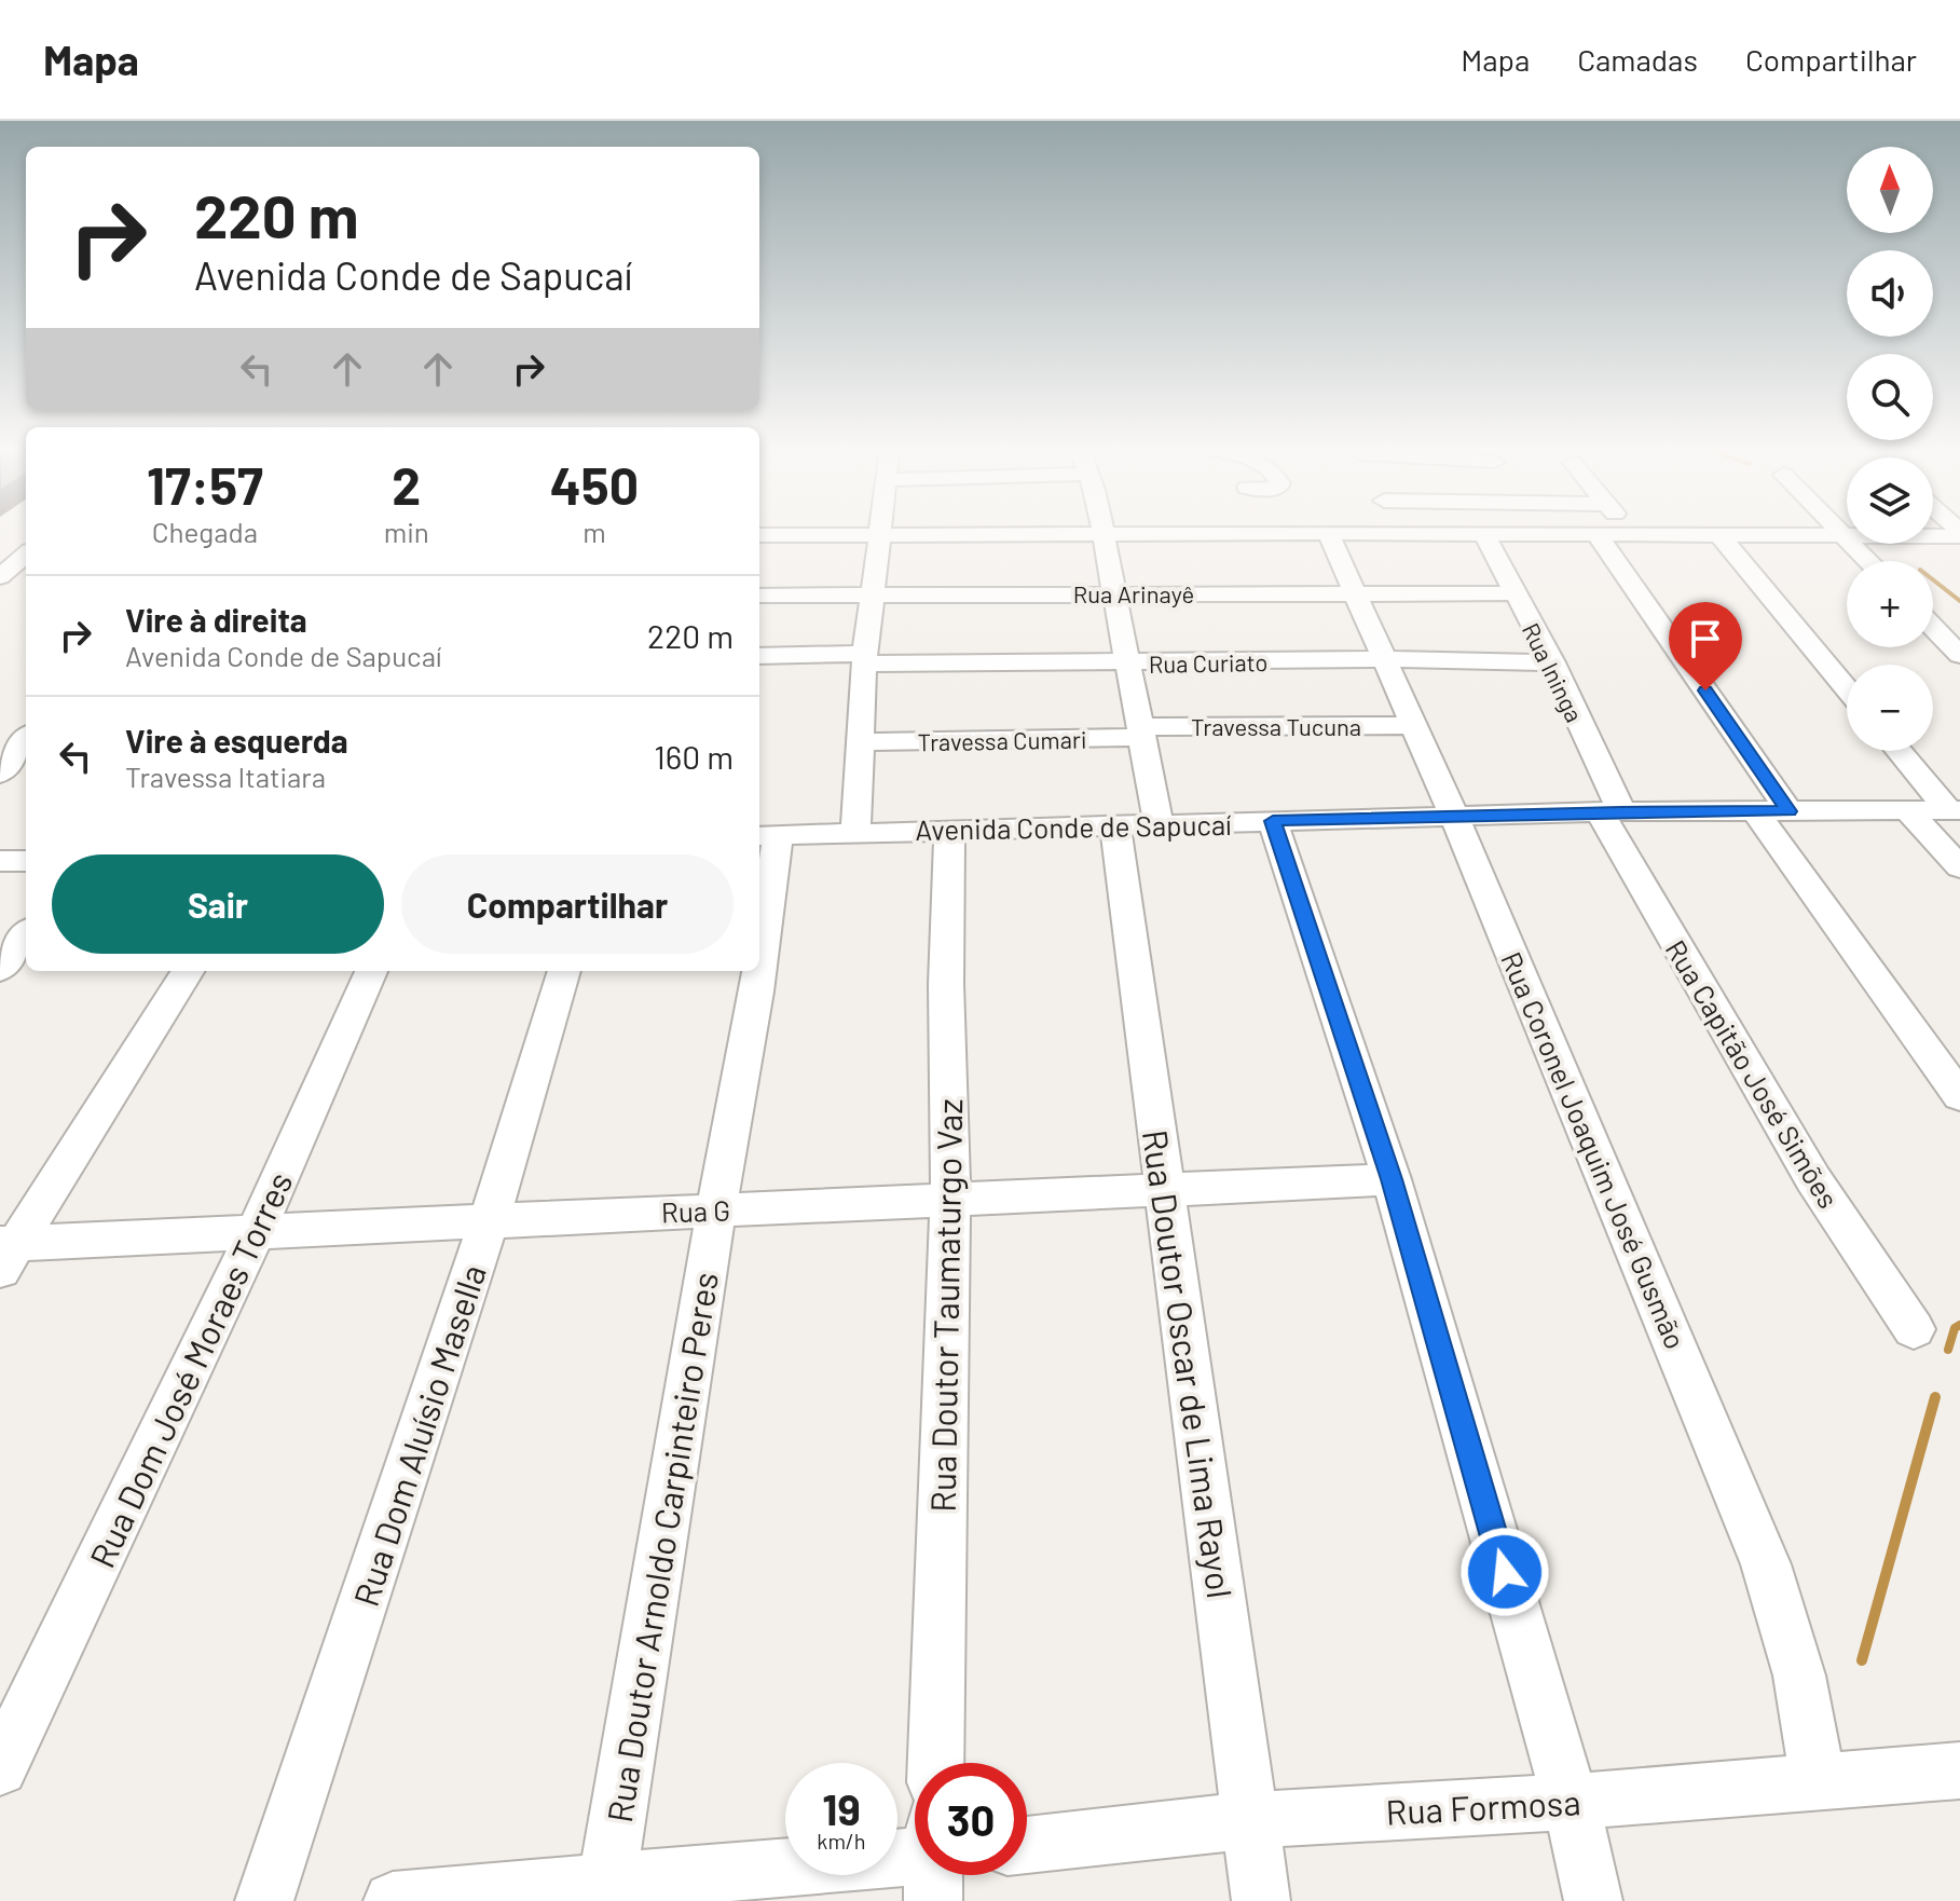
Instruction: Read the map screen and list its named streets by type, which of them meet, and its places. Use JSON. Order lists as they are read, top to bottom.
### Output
{
  "streets": {
    "street": [
      "Rua Arinayê",
      "Rua Curiato",
      "Rua Ininga",
      "Travessa Tucuna",
      "Travessa Cumari",
      "Avenida Conde de Sapucaí",
      "Rua Capitão José Simões",
      "Rua Coronel Joaquim José Gusmão",
      "Rua G",
      "Rua Doutor Taumaturgo Vaz",
      "Rua Doutor Oscar de Lima Rayol",
      "Rua Dom José Moraes Torres",
      "Rua Dom Aluísio Masella",
      "Rua Doutor Arnoldo Carpinteiro Peres",
      "Rua Formosa"
    ]
  },
  "crossings": [
    ["Rua Arinayê", "Rua Ininga"],
    ["Rua Arinayê", "Rua Coronel Joaquim José Gusmão"],
    ["Rua Curiato", "Rua Ininga"],
    ["Rua Curiato", "Rua Coronel Joaquim José Gusmão"],
    ["Rua Ininga", "Avenida Conde de Sapucaí"],
    ["Rua Ininga", "Rua Capitão José Simões"],
    ["Travessa Tucuna", "Travessa Cumari"],
    ["Travessa Tucuna", "Rua Coronel Joaquim José Gusmão"],
    ["Avenida Conde de Sapucaí", "Rua Capitão José Simões"],
    ["Avenida Conde de Sapucaí", "Rua Coronel Joaquim José Gusmão"],
    ["Avenida Conde de Sapucaí", "Rua Doutor Taumaturgo Vaz"],
    ["Avenida Conde de Sapucaí", "Rua Doutor Oscar de Lima Rayol"],
    ["Avenida Conde de Sapucaí", "Rua Doutor Arnoldo Carpinteiro Peres"],
    ["Rua Coronel Joaquim José Gusmão", "Rua Formosa"],
    ["Rua G", "Rua Doutor Taumaturgo Vaz"],
    ["Rua G", "Rua Doutor Oscar de Lima Rayol"],
    ["Rua G", "Rua Dom José Moraes Torres"],
    ["Rua G", "Rua Dom Aluísio Masella"],
    ["Rua G", "Rua Doutor Arnoldo Carpinteiro Peres"],
    ["Rua Doutor Oscar de Lima Rayol", "Rua Formosa"]
  ],
  "north": "top",
  "page": {
    "header": "Mapa",
    "nav": ["Mapa", "Camadas", "Compartilhar"],
    "map_buttons": ["+", "−"],
    "turn": ["220 m", "Avenida Conde de Sapucaí"],
    "eta": [
      "17:57",
      "Chegada",
      "2",
      "min",
      "450",
      "m"
    ],
    "list": [
      {
        "name": "Vire à direita",
        "note": "Avenida Conde de Sapucaí",
        "value": "220 m"
      },
      {
        "name": "Vire à esquerda",
        "note": "Travessa Itatiara",
        "value": "160 m"
      }
    ],
    "buttons": ["Sair", "Compartilhar"],
    "speed": "19 km/h",
    "limit": "30"
  }
}
